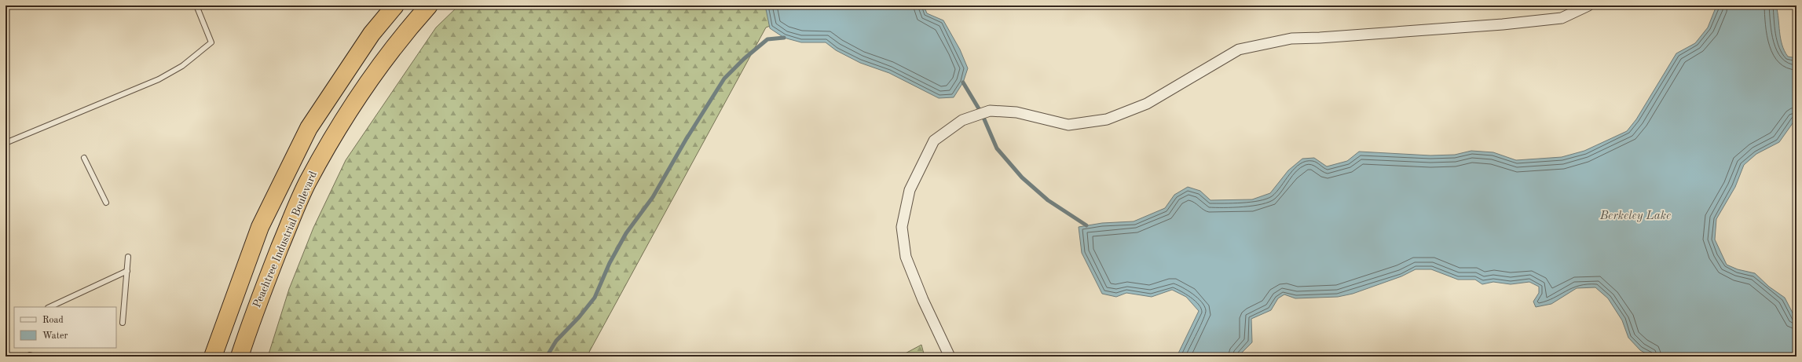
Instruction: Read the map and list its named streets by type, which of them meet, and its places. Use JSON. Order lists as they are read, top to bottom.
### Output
{
  "streets": {
    "highway": ["Peachtree Industrial Boulevard"]
  },
  "water": ["Berkeley Lake"],
  "legend": ["Road", "Water"]
}
